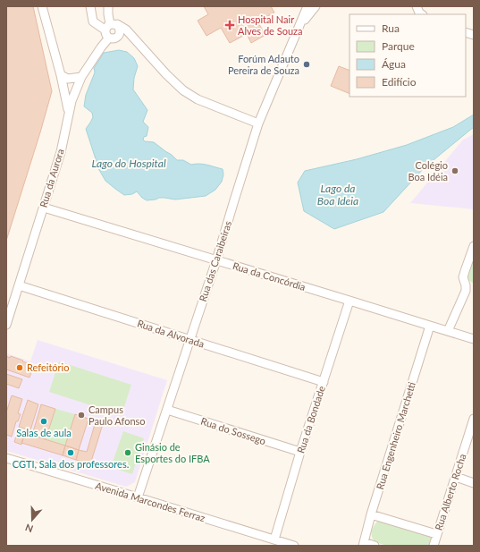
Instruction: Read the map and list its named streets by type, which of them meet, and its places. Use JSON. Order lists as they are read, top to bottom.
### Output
{
  "streets": {
    "street": [
      "Rua da Aurora",
      "Rua das Caraibeiras",
      "Rua da Concórdia",
      "Rua da Alvorada",
      "Rua da Bondade",
      "Rua do Sossego",
      "Rua Engenheiro Marchetti",
      "Rua Alberto Rocha",
      "Avenida Marcondes Ferraz"
    ]
  },
  "crossings": [
    ["Rua da Aurora", "Rua da Concórdia"],
    ["Rua da Aurora", "Rua da Alvorada"],
    ["Rua das Caraibeiras", "Rua da Concórdia"],
    ["Rua das Caraibeiras", "Rua da Alvorada"],
    ["Rua das Caraibeiras", "Rua do Sossego"],
    ["Rua das Caraibeiras", "Avenida Marcondes Ferraz"],
    ["Rua da Concórdia", "Rua da Bondade"],
    ["Rua da Concórdia", "Rua Engenheiro Marchetti"],
    ["Rua da Alvorada", "Rua da Bondade"],
    ["Rua da Bondade", "Rua do Sossego"],
    ["Rua da Bondade", "Avenida Marcondes Ferraz"]
  ],
  "water": ["Lago do Hospital", "Lago da Boa Ideia"],
  "places": {
    "health": ["Hospital Nair Alves de Souza"],
    "other": [
      "Forúm Adauto Pereira de Souza",
      "Colégio Boa Idéia",
      "Refeitório",
      "Campus Paulo Afonso",
      "Salas de aula",
      "CGTI, Sala dos professores.",
      "Ginásio de Esportes do IFBA"
    ]
  },
  "legend": [
    "Rua",
    "Parque",
    "Água",
    "Edifício"
  ],
  "north": "bottom"
}
